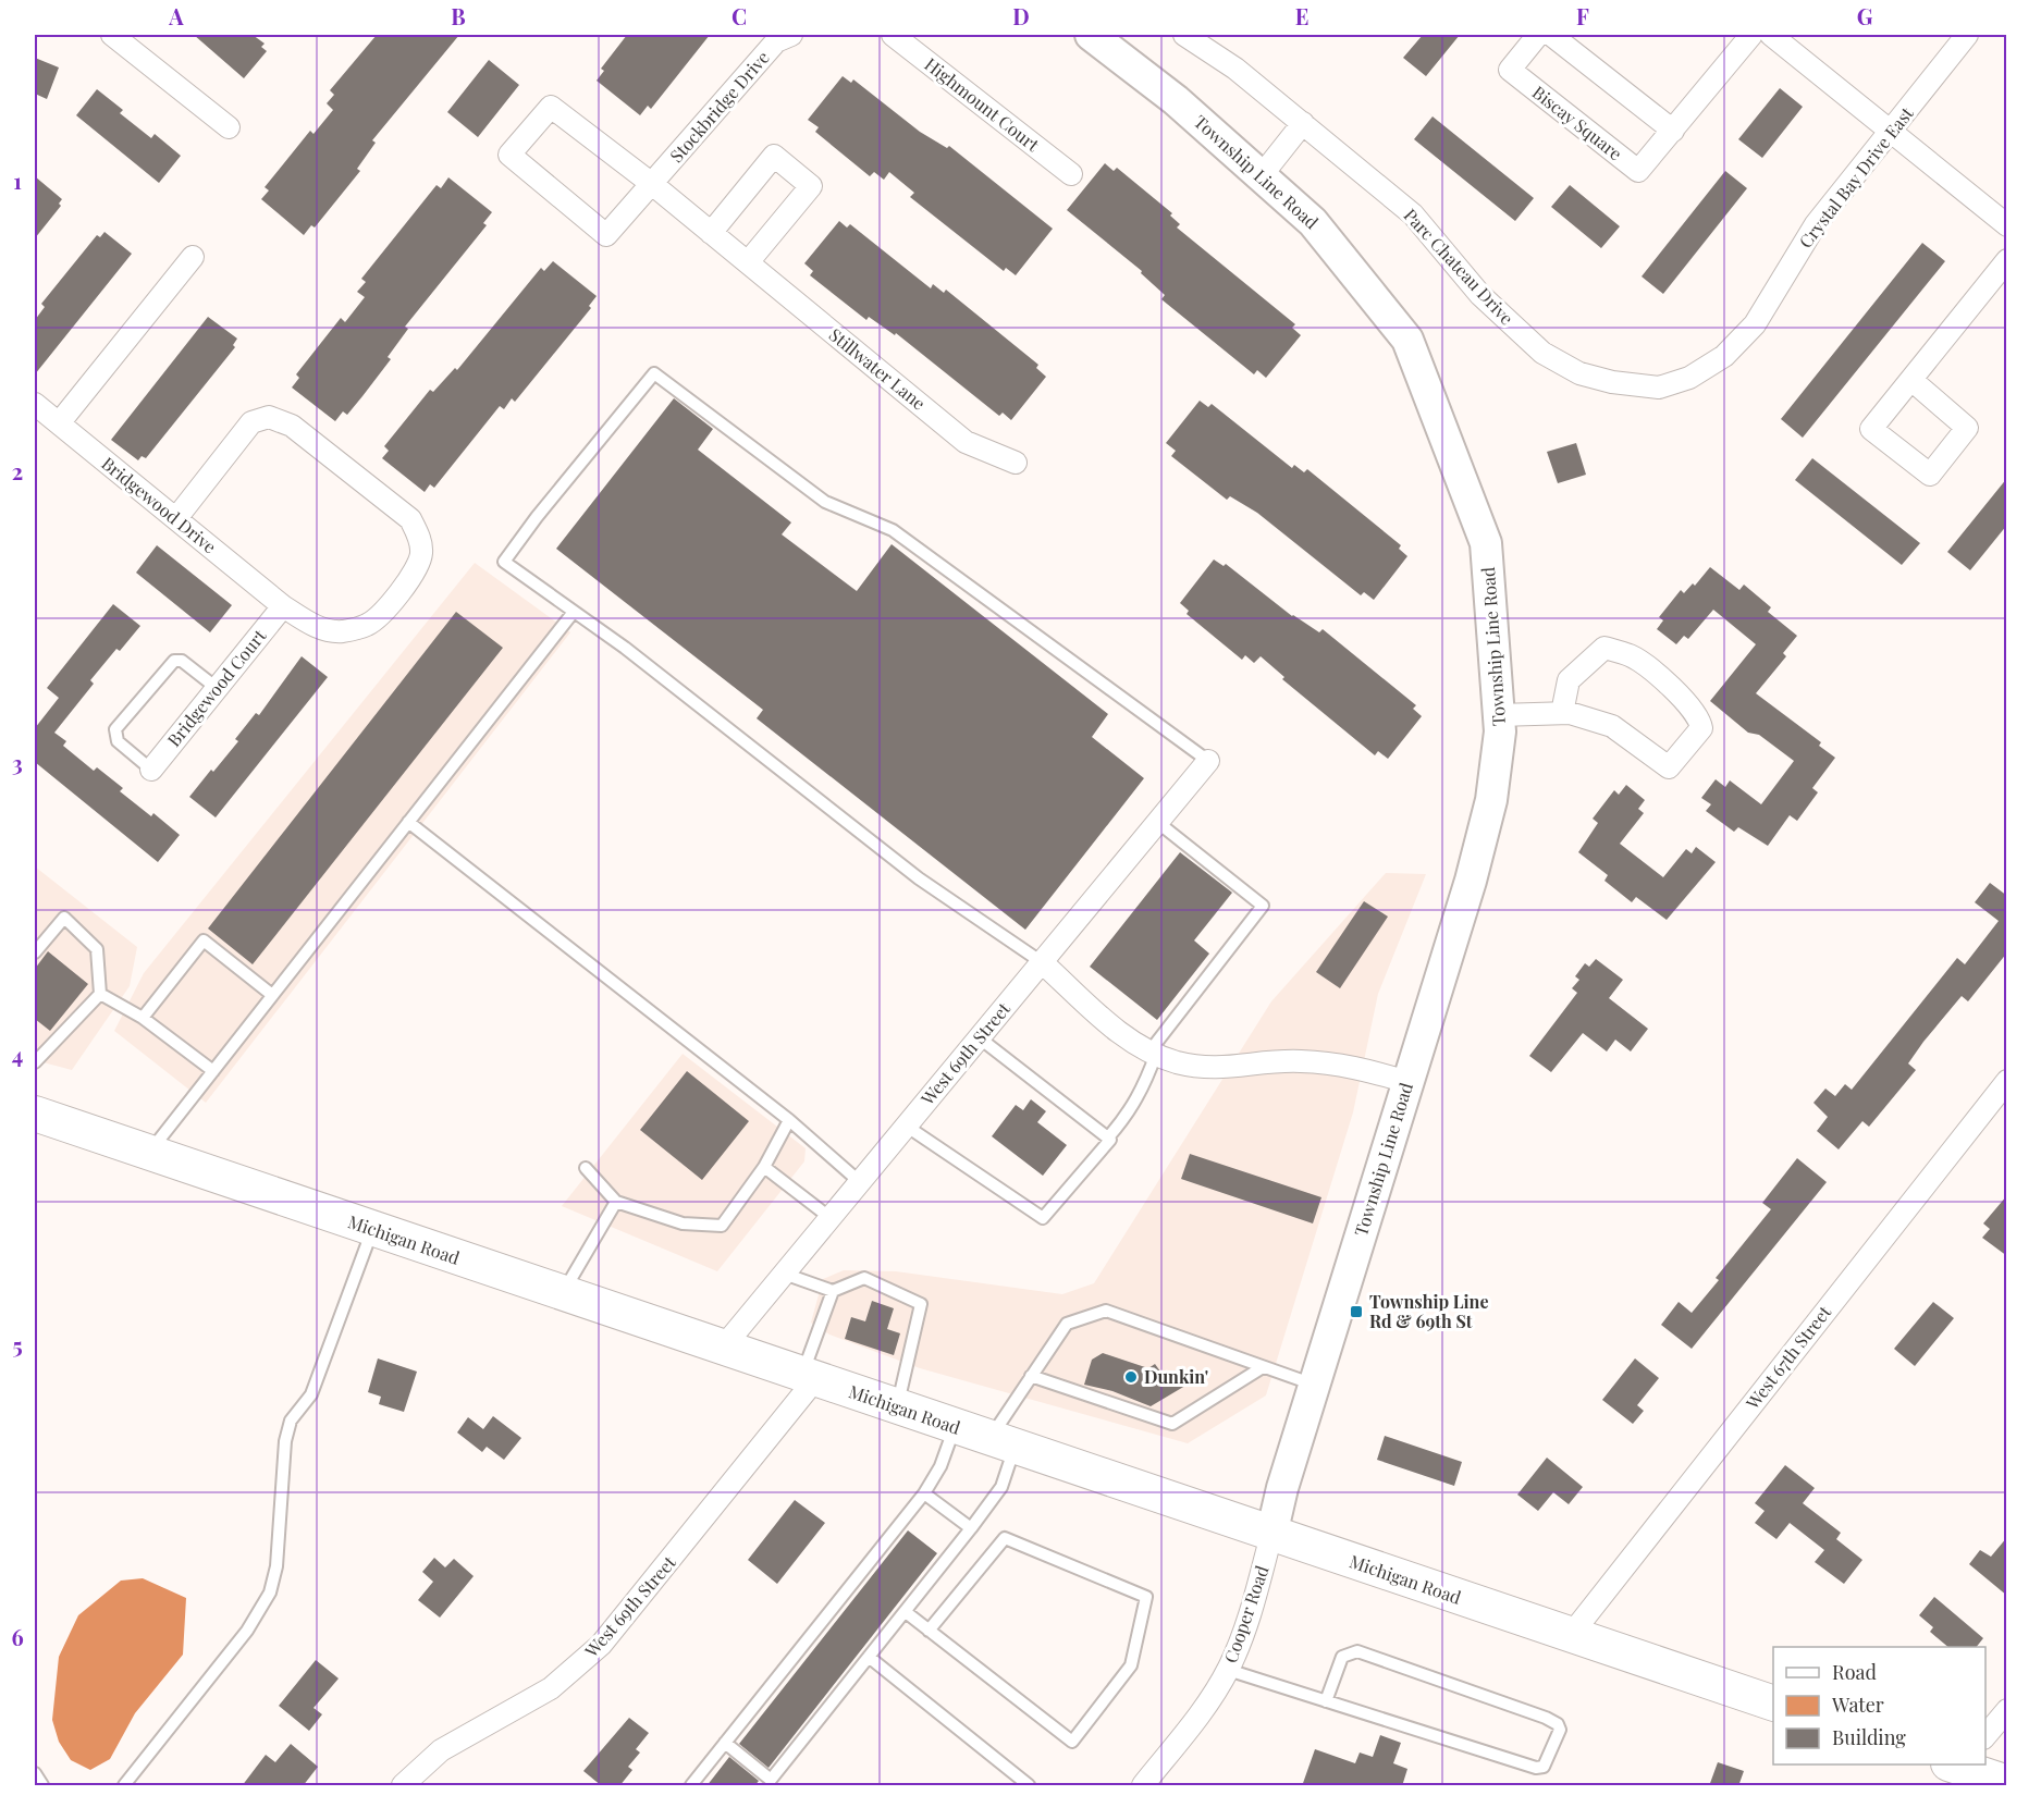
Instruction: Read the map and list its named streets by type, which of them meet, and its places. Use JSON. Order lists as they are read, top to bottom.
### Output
{
  "streets": {
    "main road": ["Township Line Road", "Michigan Road"],
    "street": [
      "Highmount Court",
      "Stockbridge Drive",
      "Biscay Square",
      "Crystal Bay Drive East",
      "Parc Chateau Drive",
      "Stillwater Lane",
      "Bridgewood Drive",
      "Bridgewood Court",
      "West 69th Street",
      "West 67th Street",
      "Cooper Road"
    ]
  },
  "crossings": [
    ["Stockbridge Drive", "Stillwater Lane"],
    ["Township Line Road", "Michigan Road"],
    ["Township Line Road", "Cooper Road"],
    ["Crystal Bay Drive East", "Parc Chateau Drive"],
    ["Bridgewood Drive", "Bridgewood Court"],
    ["West 69th Street", "Michigan Road"],
    ["Michigan Road", "West 67th Street"],
    ["Michigan Road", "Cooper Road"]
  ],
  "places": {
    "transit": ["Township Line Rd & 69th St"],
    "other": ["Dunkin'"]
  },
  "legend": ["Road", "Water", "Building"],
  "grid": {
    "columns": [
      "A",
      "B",
      "C",
      "D",
      "E",
      "F",
      "G"
    ],
    "rows": [
      "1",
      "2",
      "3",
      "4",
      "5",
      "6"
    ]
  }
}
